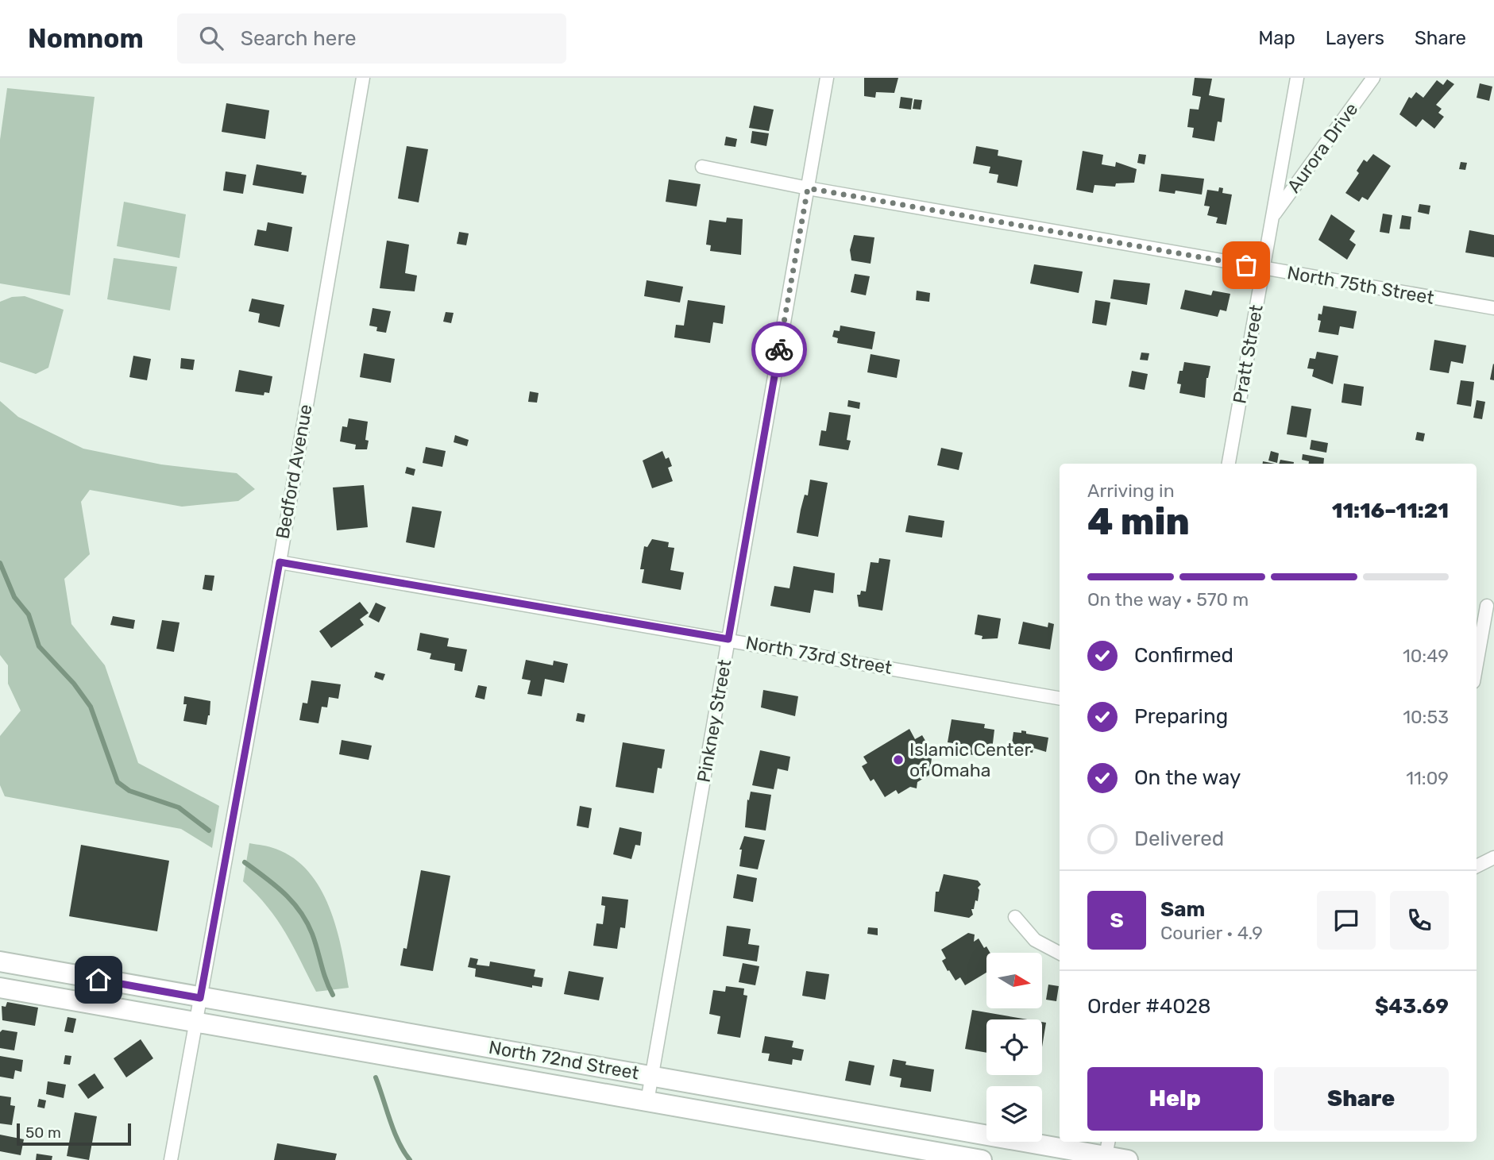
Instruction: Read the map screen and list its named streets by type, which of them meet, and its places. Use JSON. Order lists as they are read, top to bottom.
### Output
{
  "streets": {
    "main road": ["North 72nd Street"],
    "street": [
      "Aurora Drive",
      "North 75th Street",
      "Pratt Street",
      "Bedford Avenue",
      "North 73rd Street",
      "Pinkney Street"
    ]
  },
  "crossings": [
    ["Aurora Drive", "Pratt Street"],
    ["North 75th Street", "Pratt Street"],
    ["North 75th Street", "Pinkney Street"],
    ["Bedford Avenue", "North 73rd Street"],
    ["Bedford Avenue", "North 72nd Street"],
    ["North 73rd Street", "Pinkney Street"],
    ["Pinkney Street", "North 72nd Street"]
  ],
  "places": ["Islamic Center of Omaha"],
  "scale_bar": "50 m",
  "north": "right",
  "page": {
    "header": "Nomnom",
    "search": "Search here",
    "nav": ["Map", "Layers", "Share"],
    "heading": ["4 min", "Arriving in", "11:16–11:21"],
    "panel": [
      "Sam",
      "Courier · 4.9",
      "Order #4028",
      "$43.69"
    ],
    "bar": "On the way · 570 m",
    "list": [
      ["Confirmed", "10:49"],
      ["Preparing", "10:53"],
      ["On the way", "11:09"],
      "Delivered"
    ],
    "round": "S",
    "buttons": ["Help", "Share"],
    "scale": "50 m"
  }
}
